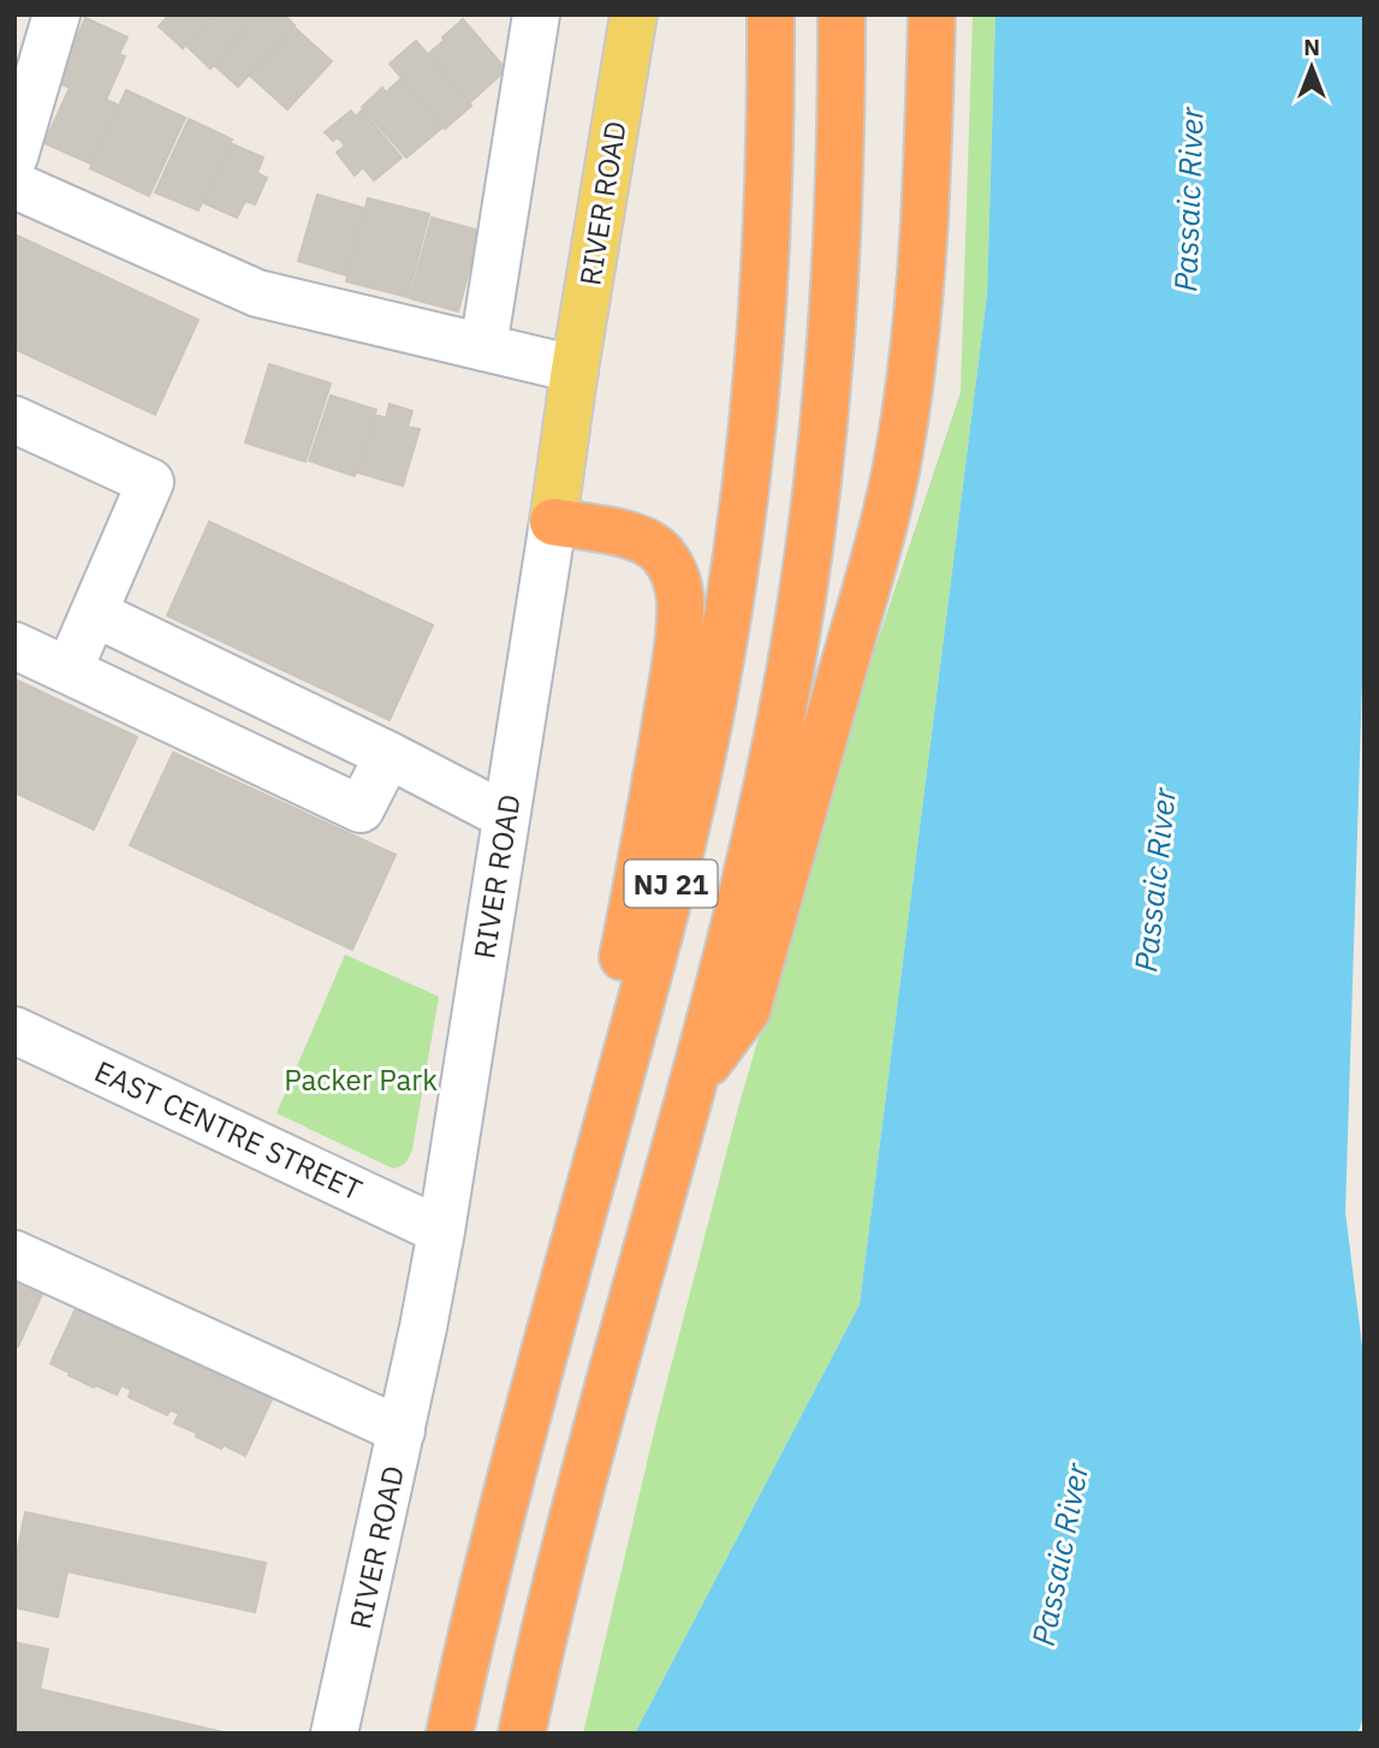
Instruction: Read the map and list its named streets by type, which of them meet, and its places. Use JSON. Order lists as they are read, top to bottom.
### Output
{
  "streets": {
    "highway": ["NJ 21"],
    "main road": ["RIVER ROAD"],
    "street": ["EAST CENTRE STREET"]
  },
  "crossings": [
    ["RIVER ROAD", "EAST CENTRE STREET"]
  ],
  "water": ["Passaic River"],
  "parks": ["Packer Park"],
  "north": "top"
}
